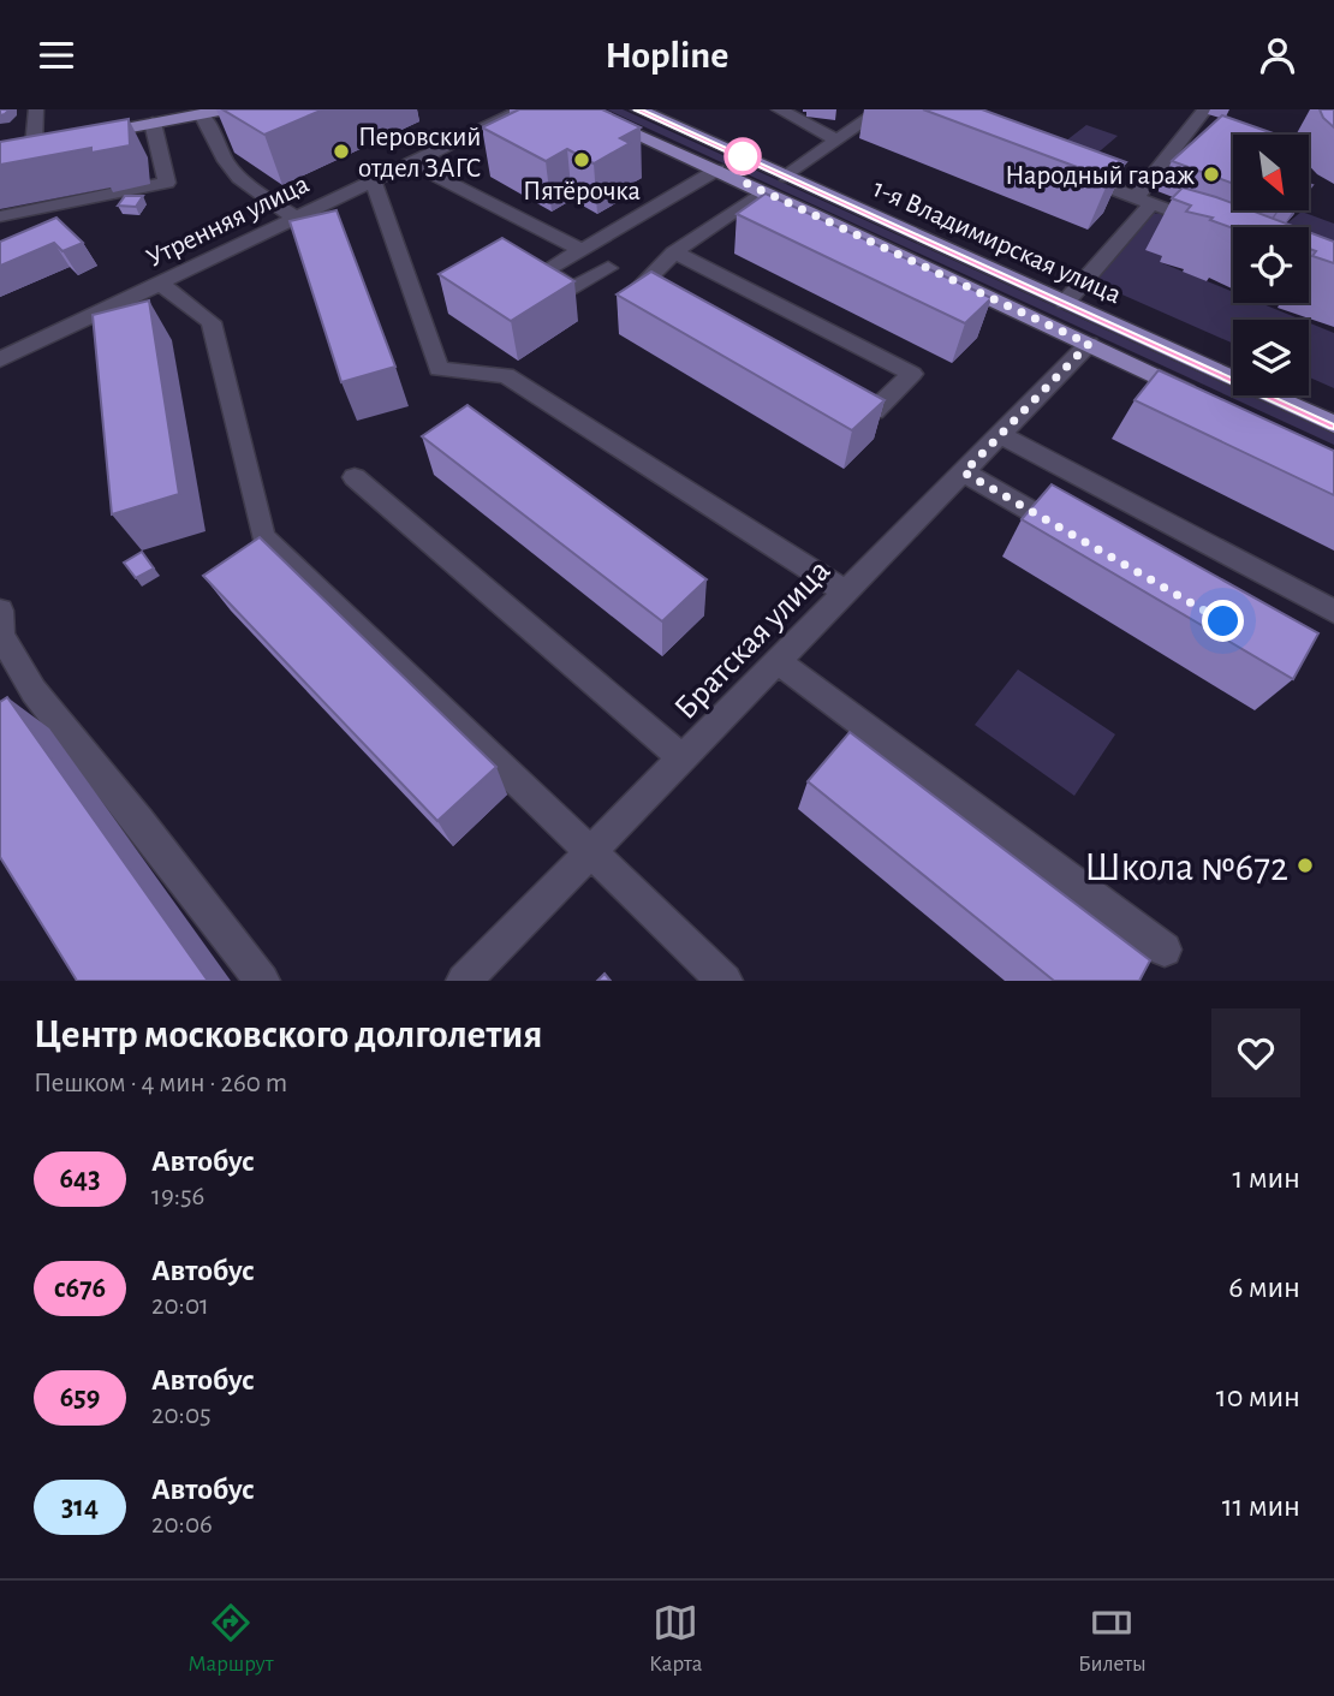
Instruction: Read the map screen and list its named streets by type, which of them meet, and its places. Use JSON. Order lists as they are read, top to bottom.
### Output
{
  "streets": {
    "main road": ["1-я Владимирская улица"],
    "street": ["Утренняя улица", "Братская улица"]
  },
  "crossings": [
    ["1-я Владимирская улица", "Братская улица"]
  ],
  "places": [
    "Перовский отдел ЗАГС",
    "Пятёрочка",
    "Народный гараж",
    "Школа №672"
  ],
  "lines": ["bus line 643"],
  "north": "bottom right",
  "page": {
    "header": "Hopline",
    "heading": ["Центр московского долголетия", "Пешком · 4 мин · 260 m"],
    "list": [
      {
        "mark": "643",
        "name": "Автобус",
        "note": "19:56",
        "value": "1 мин"
      },
      {
        "mark": "с676",
        "name": "Автобус",
        "note": "20:01",
        "value": "6 мин"
      },
      {
        "mark": "659",
        "name": "Автобус",
        "note": "20:05",
        "value": "10 мин"
      },
      {
        "mark": "314",
        "name": "Автобус",
        "note": "20:06",
        "value": "11 мин"
      }
    ],
    "tabs": ["Маршрут", "Карта", "Билеты"]
  }
}
